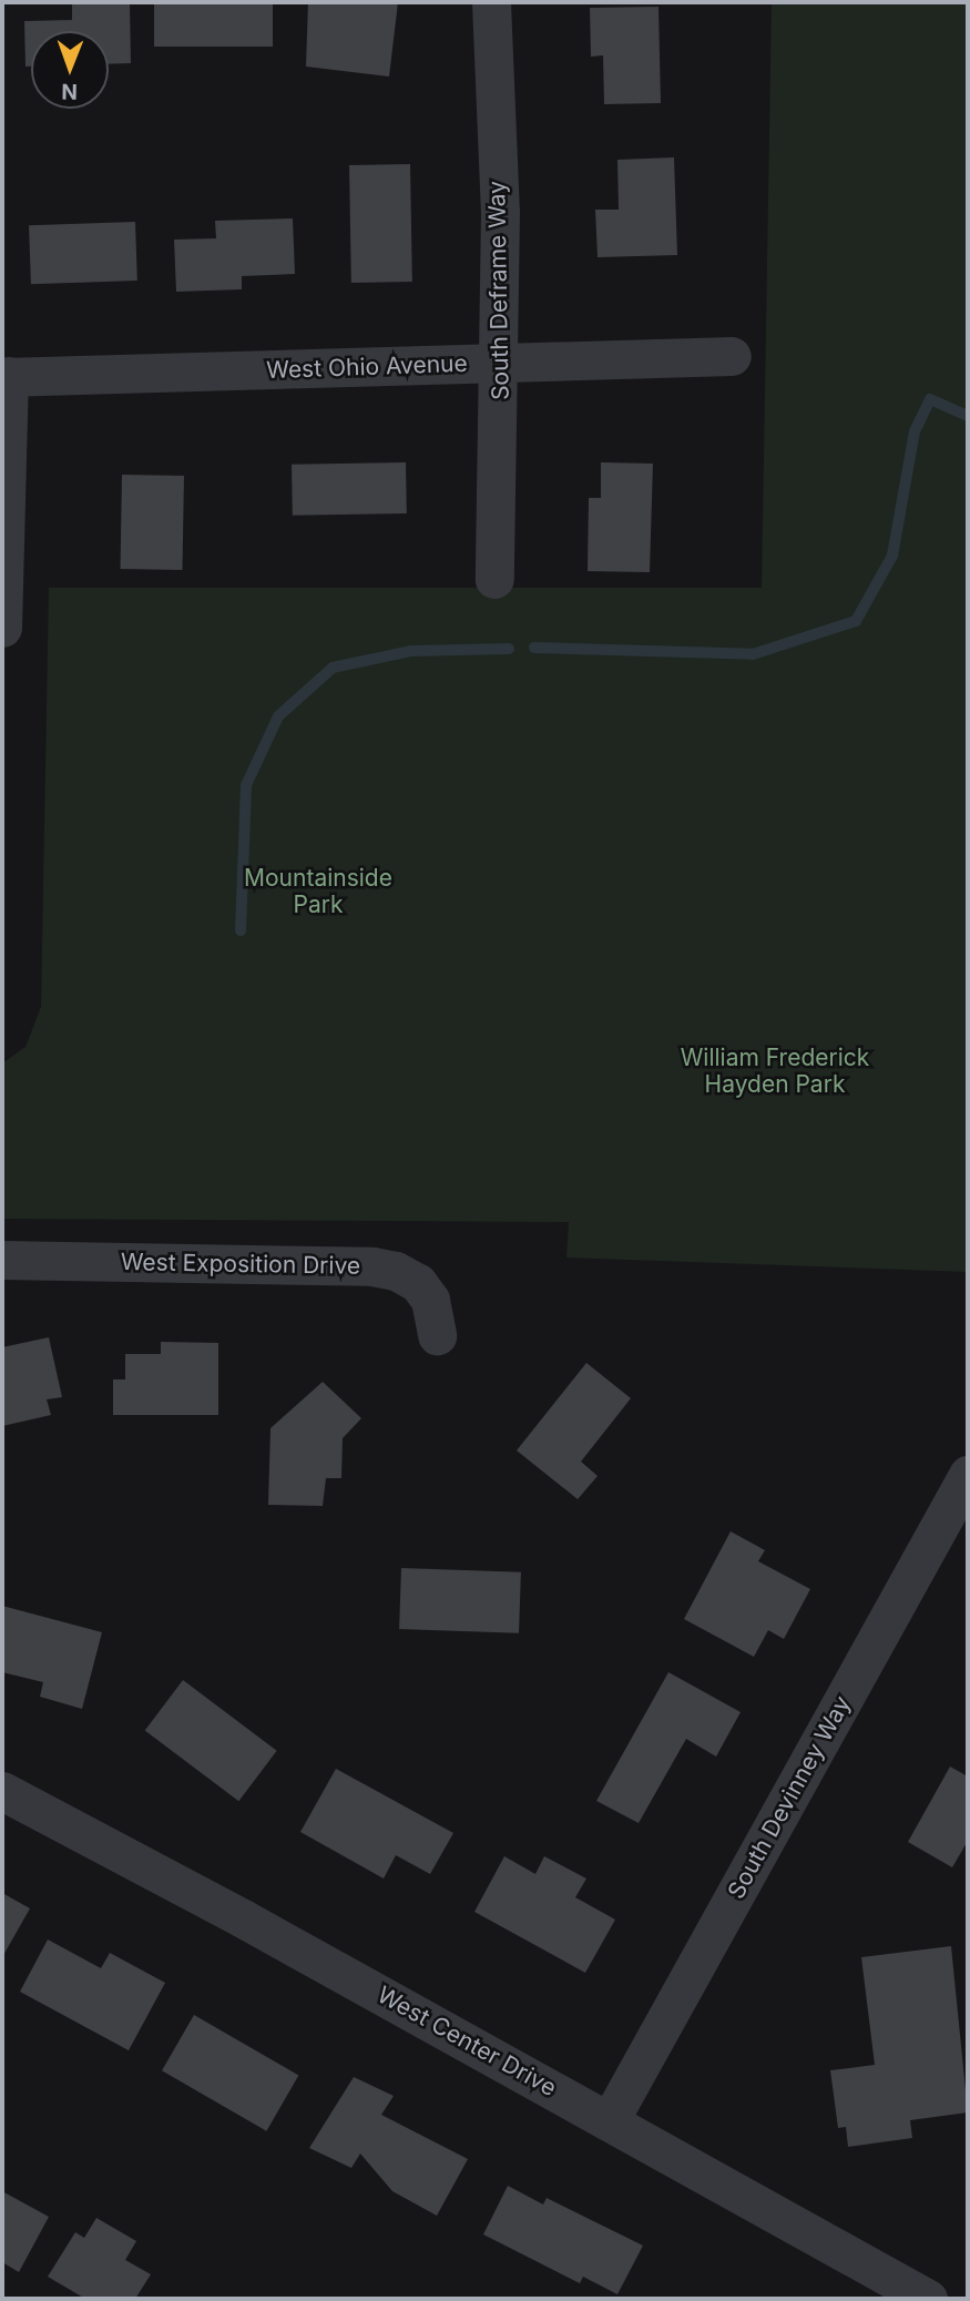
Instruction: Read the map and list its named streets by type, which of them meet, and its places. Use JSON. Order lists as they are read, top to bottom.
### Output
{
  "streets": {
    "street": [
      "South Deframe Way",
      "West Ohio Avenue",
      "West Exposition Drive",
      "South Devinney Way",
      "West Center Drive"
    ]
  },
  "crossings": [
    ["South Deframe Way", "West Ohio Avenue"],
    ["South Devinney Way", "West Center Drive"]
  ],
  "parks": ["Mountainside Park", "William Frederick Hayden Park"],
  "north": "bottom"
}
